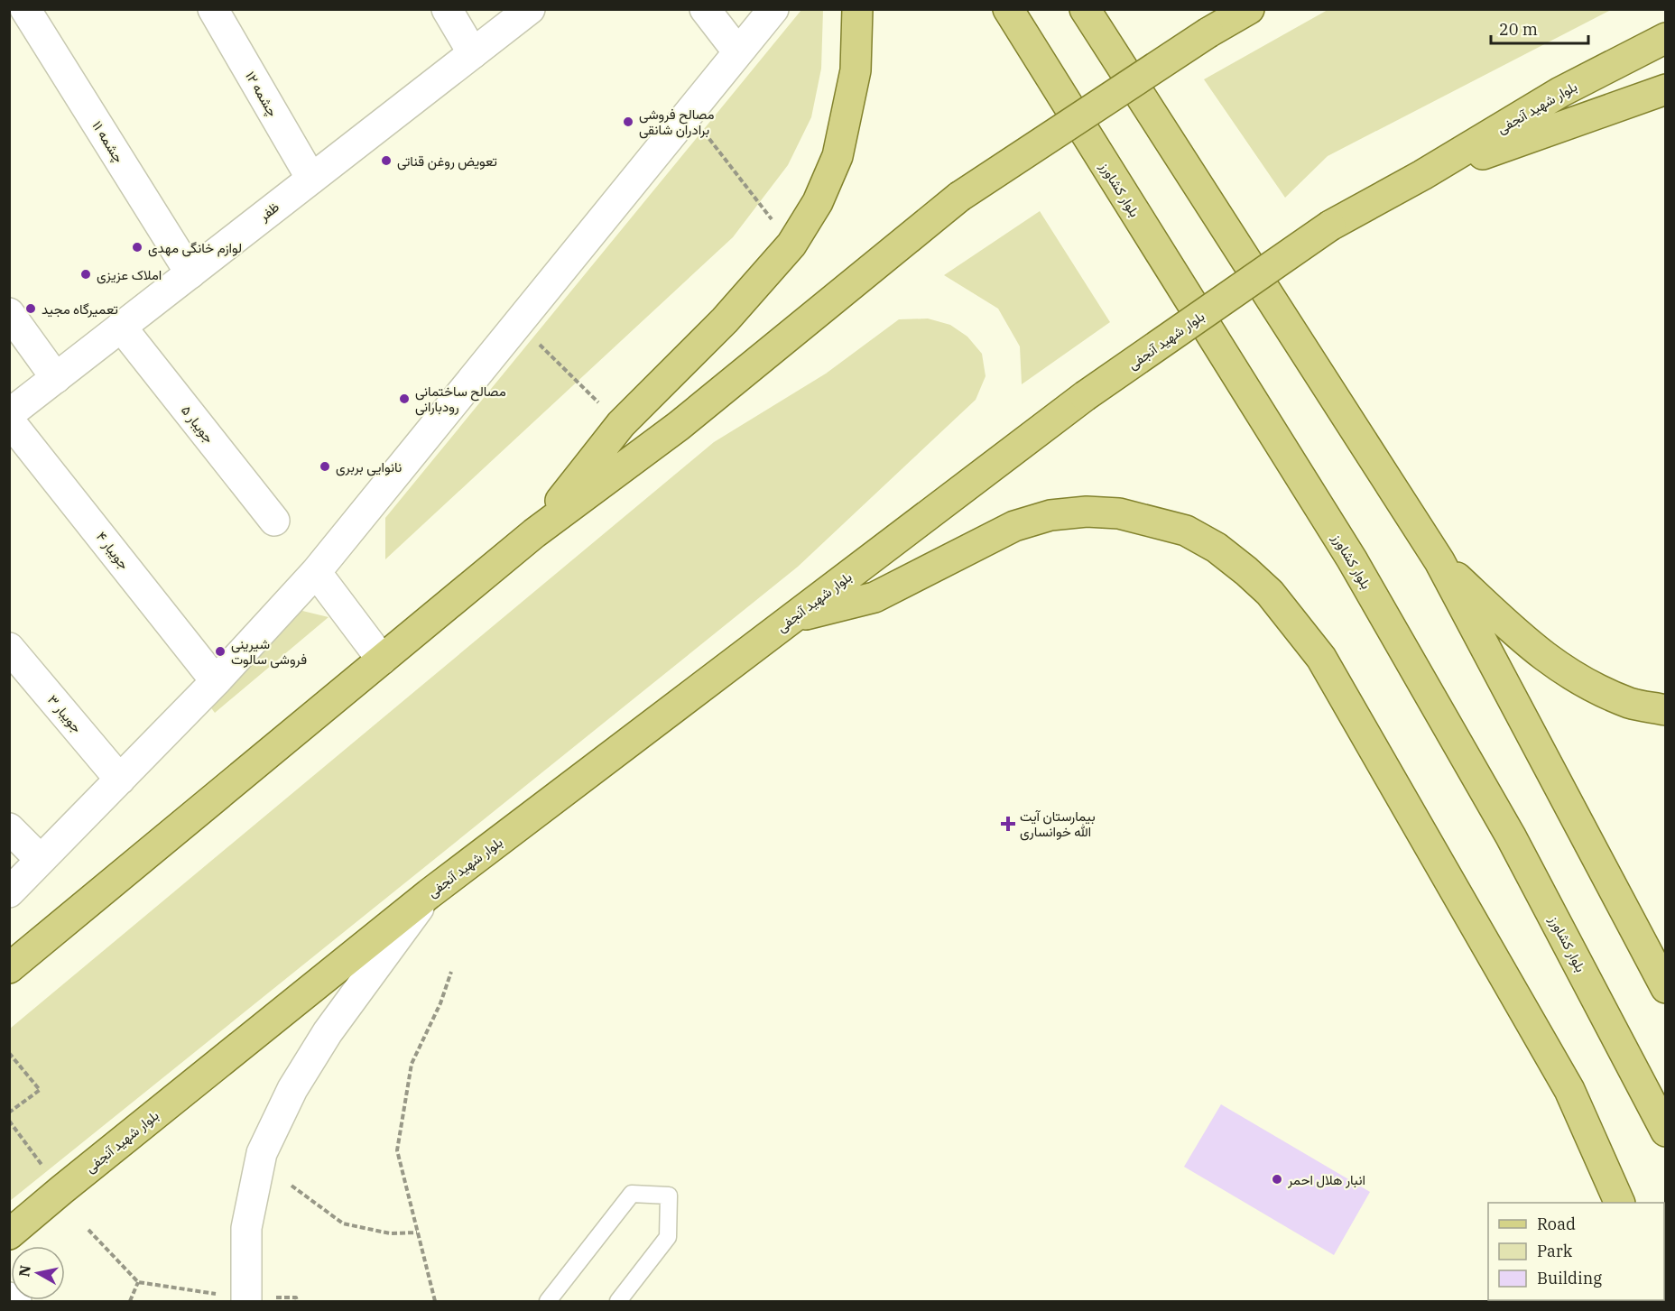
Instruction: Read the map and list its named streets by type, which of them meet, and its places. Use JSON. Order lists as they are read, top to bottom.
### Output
{
  "streets": {
    "main road": ["بلوار شهید آنجفی", "بلوار کشاورز"],
    "street": [
      "چشمه ۱۲",
      "چشمه ۱۱",
      "ظفر",
      "جویبار ۵",
      "جویبار ۴",
      "جویبار ۳"
    ]
  },
  "crossings": [
    ["چشمه ۱۲", "ظفر"],
    ["چشمه ۱۱", "ظفر"],
    ["ظفر", "جویبار ۵"]
  ],
  "places": {
    "other": [
      "مصالح فروشی برادران شانقی",
      "تعویض روغن قناتی",
      "لوازم خانگی مهدی",
      "املاک عزیزی",
      "تعمیرگاه مجید",
      "مصالح ساختمانی رودبارانی",
      "نانوایی بربری",
      "شیرینی فروشی سالوت",
      "انبار هلال احمر"
    ],
    "health": ["بیمارستان آیت الله خوانساری"]
  },
  "legend": ["Road", "Park", "Building"],
  "scale_bar": "20 m",
  "north": "left"
}
